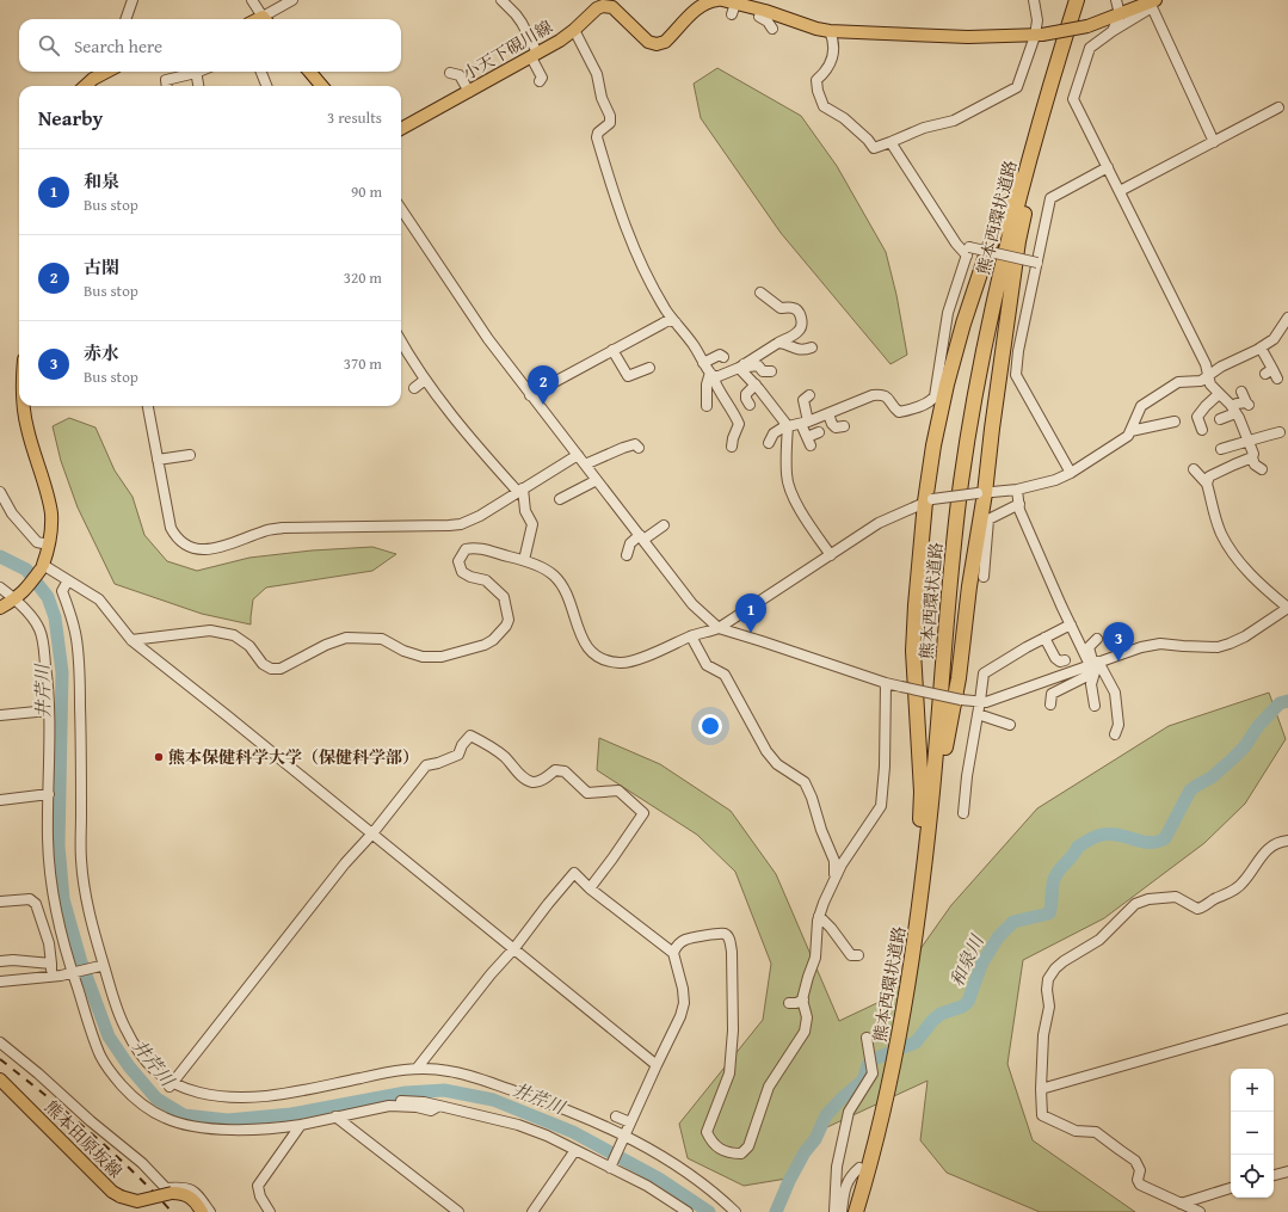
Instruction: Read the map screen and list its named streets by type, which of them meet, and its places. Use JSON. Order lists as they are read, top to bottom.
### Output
{
  "streets": {
    "highway": ["熊本西環状道路"],
    "main road": ["小天下硯川線", "熊本田原坂線"]
  },
  "water": ["井芹川", "和泉川"],
  "places": ["熊本保健科学大学（保健科学部）"],
  "page": {
    "search": "Search here",
    "heading": ["Nearby", "3 results"],
    "list": [
      {
        "mark": "1",
        "name": "和泉",
        "note": "Bus stop",
        "value": "90 m"
      },
      {
        "mark": "2",
        "name": "古閑",
        "note": "Bus stop",
        "value": "320 m"
      },
      {
        "mark": "3",
        "name": "赤水",
        "note": "Bus stop",
        "value": "370 m"
      }
    ],
    "pins": ["2", "1", "3"],
    "map_buttons": ["+", "−"]
  }
}
